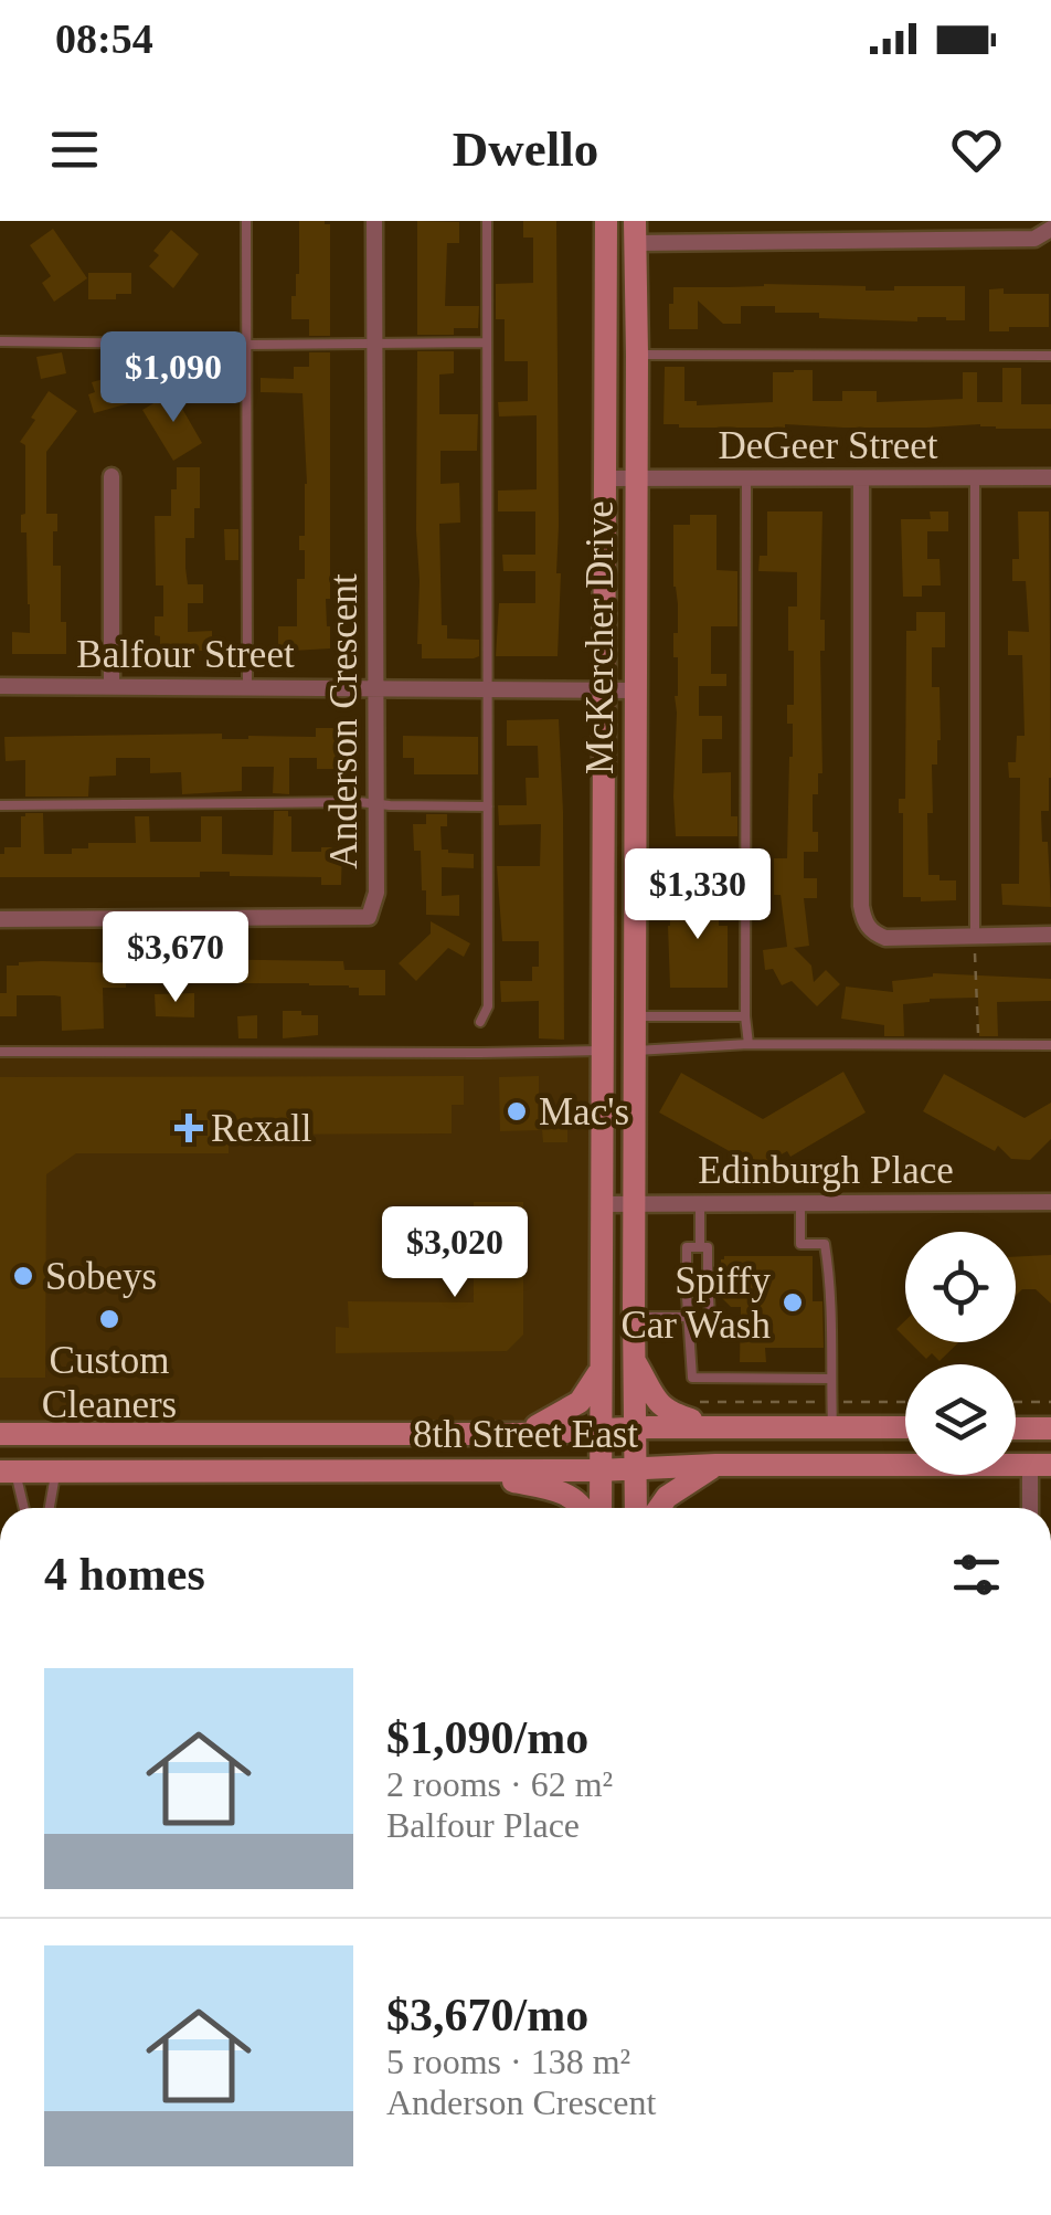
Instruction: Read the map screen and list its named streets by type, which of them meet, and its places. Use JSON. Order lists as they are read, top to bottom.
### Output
{
  "streets": {
    "main road": ["McKercher Drive", "8th Street East"],
    "street": [
      "DeGeer Street",
      "Balfour Street",
      "Anderson Crescent",
      "Edinburgh Place"
    ]
  },
  "crossings": [
    ["DeGeer Street", "McKercher Drive"],
    ["McKercher Drive", "Balfour Street"],
    ["McKercher Drive", "Edinburgh Place"],
    ["McKercher Drive", "8th Street East"],
    ["Balfour Street", "Anderson Crescent"]
  ],
  "places": {
    "other": [
      "Mac's",
      "Sobeys",
      "Spiffy Car Wash",
      "Custom Cleaners"
    ],
    "health": ["Rexall"]
  },
  "page": {
    "status": "08:54",
    "header": "Dwello",
    "price": [
      "$1,090",
      "$1,330",
      "$3,670",
      "$3,020"
    ],
    "heading": "4 homes",
    "list": [
      {
        "name": "$1,090/mo",
        "note": "2 rooms · 62 m² · Balfour Place"
      },
      {
        "name": "$3,670/mo",
        "note": "5 rooms · 138 m² · Anderson Crescent"
      }
    ]
  }
}
